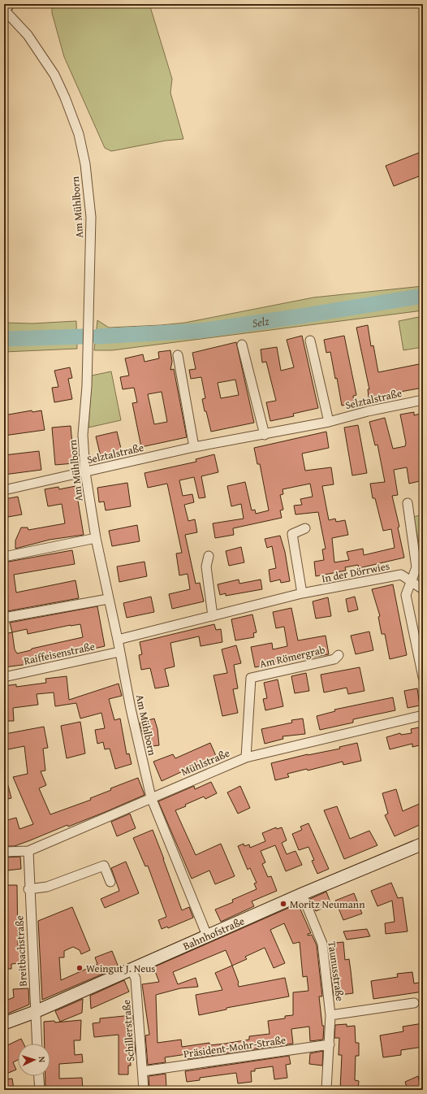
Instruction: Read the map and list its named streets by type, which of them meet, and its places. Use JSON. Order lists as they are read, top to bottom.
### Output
{
  "streets": {
    "street": [
      "Am Mühlborn",
      "Selztalstraße",
      "In der Dörrwies",
      "Raiffeisenstraße",
      "Am Römergrab",
      "Mühlstraße",
      "Bahnhofstraße",
      "Breitbachstraße",
      "Taunusstraße",
      "Schillerstraße",
      "Präsident-Mohr-Straße"
    ]
  },
  "crossings": [
    ["Am Mühlborn", "Selztalstraße"],
    ["Am Mühlborn", "In der Dörrwies"],
    ["Am Mühlborn", "Raiffeisenstraße"],
    ["Am Mühlborn", "Mühlstraße"],
    ["Am Mühlborn", "Bahnhofstraße"],
    ["Am Römergrab", "Mühlstraße"],
    ["Mühlstraße", "Breitbachstraße"],
    ["Bahnhofstraße", "Breitbachstraße"],
    ["Bahnhofstraße", "Taunusstraße"],
    ["Bahnhofstraße", "Schillerstraße"],
    ["Taunusstraße", "Präsident-Mohr-Straße"],
    ["Schillerstraße", "Präsident-Mohr-Straße"]
  ],
  "water": ["Selz"],
  "places": ["Moritz Neumann", "Weingut J. Neus"],
  "north": "right"
}
